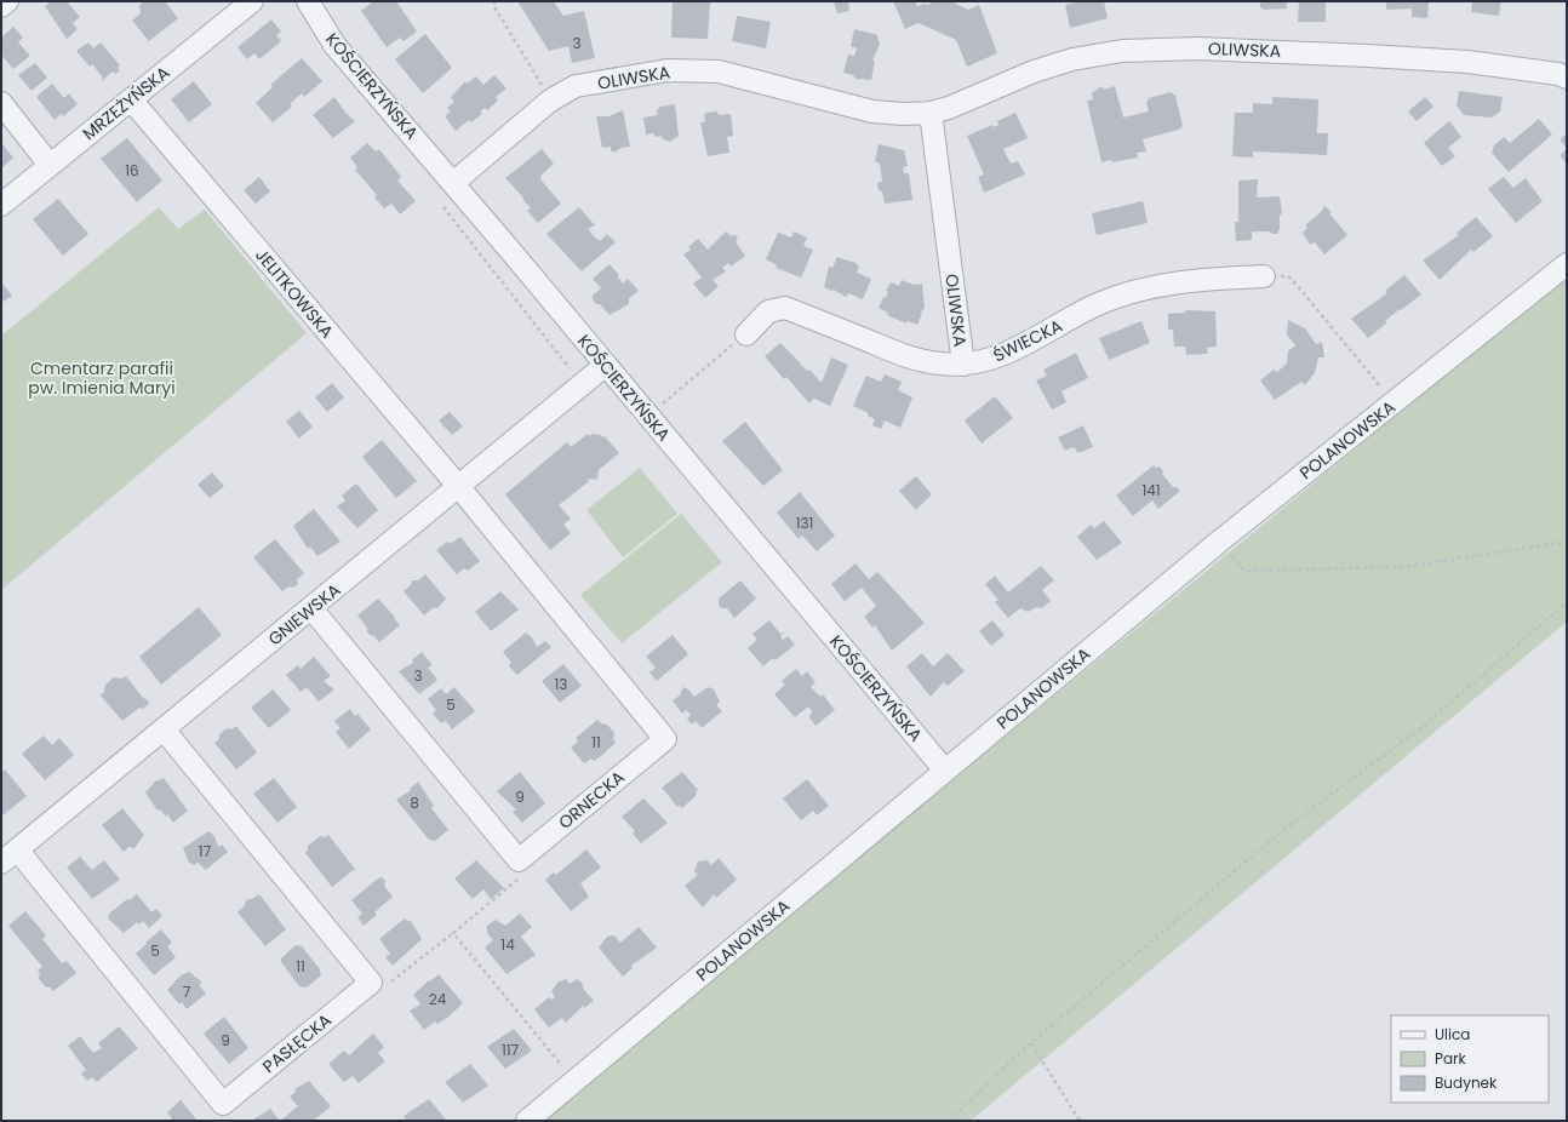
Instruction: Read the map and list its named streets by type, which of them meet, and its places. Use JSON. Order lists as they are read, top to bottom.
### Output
{
  "streets": {
    "street": [
      "OLIWSKA",
      "KOŚCIERZYŃSKA",
      "MRZEŻYŃSKA",
      "JELITKOWSKA",
      "ŚWIECKA",
      "POLANOWSKA",
      "GNIEWSKA",
      "ORNECKA",
      "PASŁĘCKA"
    ]
  },
  "crossings": [
    ["OLIWSKA", "KOŚCIERZYŃSKA"],
    ["OLIWSKA", "ŚWIECKA"],
    ["KOŚCIERZYŃSKA", "POLANOWSKA"],
    ["KOŚCIERZYŃSKA", "GNIEWSKA"],
    ["MRZEŻYŃSKA", "JELITKOWSKA"],
    ["JELITKOWSKA", "GNIEWSKA"],
    ["JELITKOWSKA", "ORNECKA"],
    ["GNIEWSKA", "ORNECKA"],
    ["GNIEWSKA", "PASŁĘCKA"]
  ],
  "parks": ["Cmentarz parafii pw. Imienia Maryi"],
  "house_numbers": [
    "3",
    "16",
    "141",
    "131",
    "3",
    "13",
    "5",
    "11",
    "9",
    "8",
    "17",
    "14",
    "5",
    "11",
    "7",
    "24",
    "9",
    "117"
  ],
  "legend": ["Ulica", "Park", "Budynek"]
}
